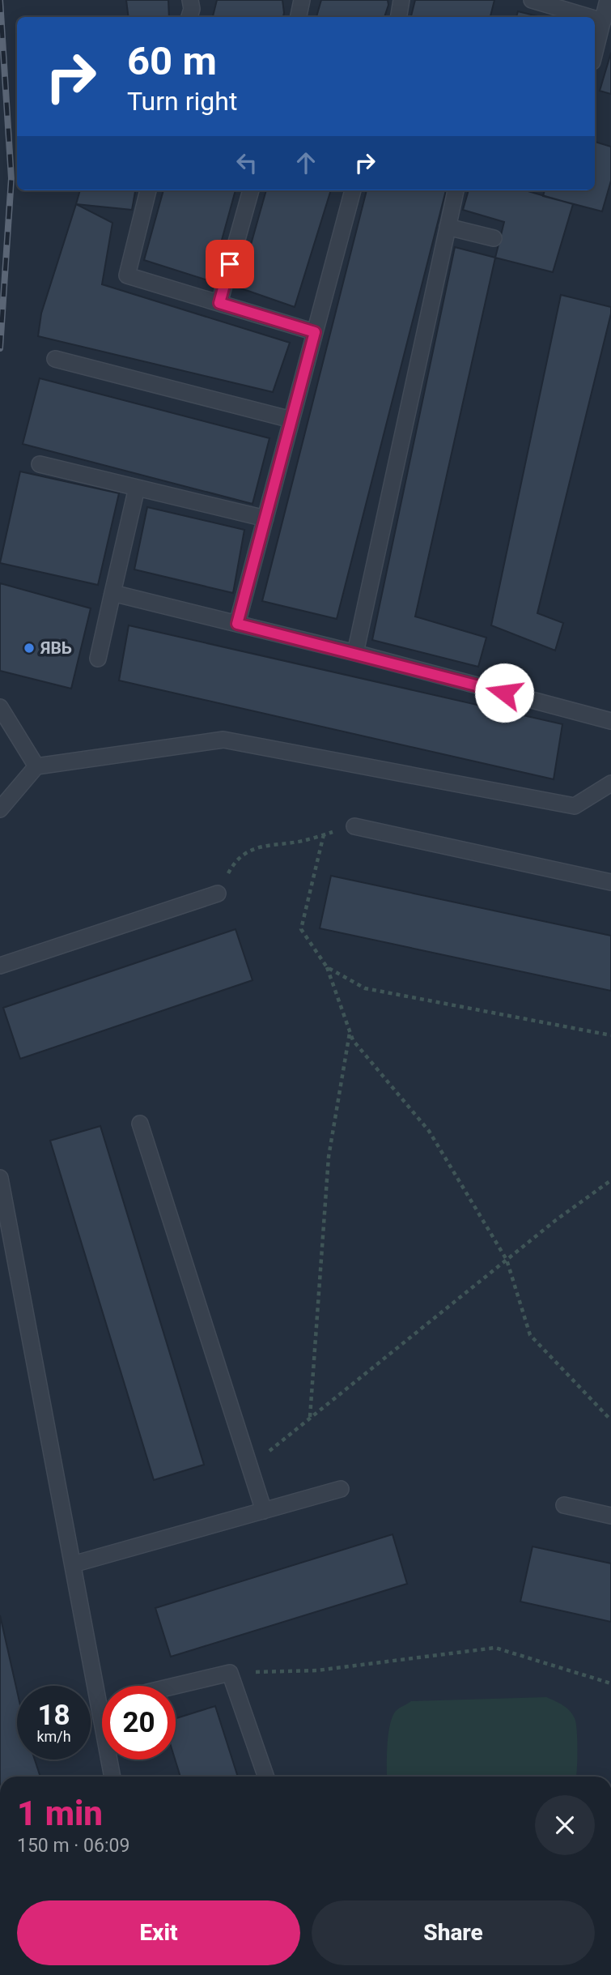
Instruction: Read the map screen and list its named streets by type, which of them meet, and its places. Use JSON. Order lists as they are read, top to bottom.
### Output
{
  "places": ["ЯВЬ"],
  "page": {
    "turn": ["60 m", "Turn right"],
    "speed": "18 km/h",
    "limit": "20",
    "heading": ["1 min", "150 m · 06:09"],
    "buttons": ["Exit", "Share"]
  }
}
